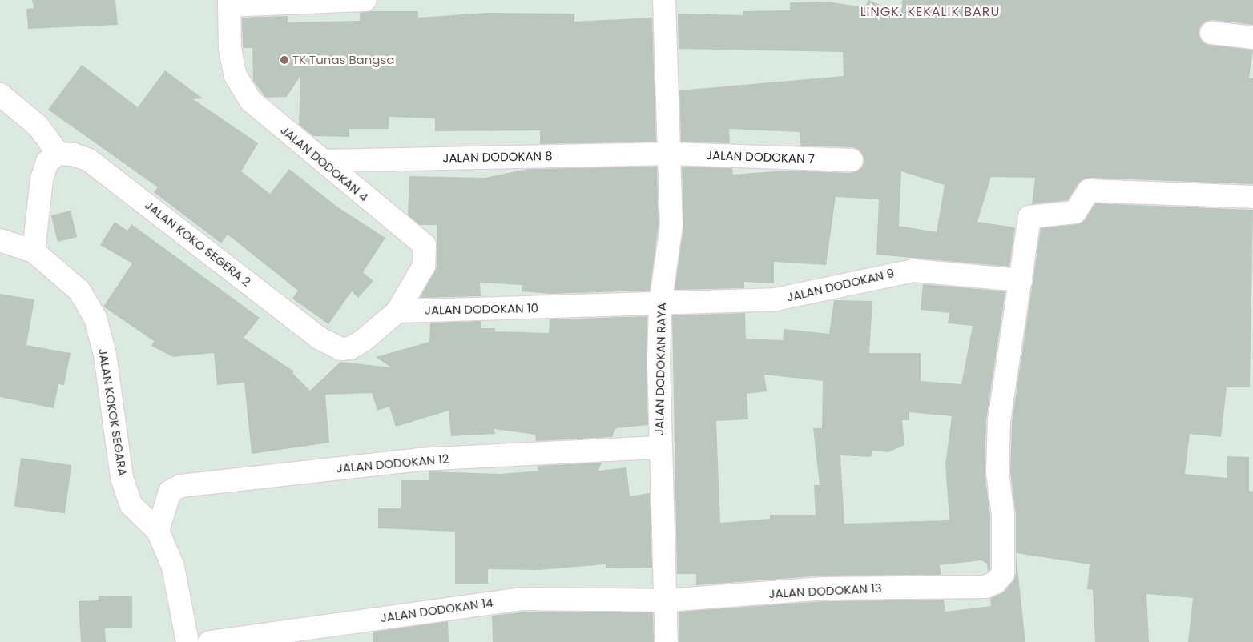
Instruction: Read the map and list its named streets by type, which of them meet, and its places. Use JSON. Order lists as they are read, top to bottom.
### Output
{
  "streets": {
    "street": [
      "JALAN DODOKAN 8",
      "JALAN DODOKAN 7",
      "JALAN DODOKAN 4",
      "JALAN KOKO SEGERA 2",
      "JALAN DODOKAN 9",
      "JALAN DODOKAN 10",
      "JALAN DODOKAN RAYA",
      "JALAN KOKOK SEGARA",
      "JALAN DODOKAN 12",
      "JALAN DODOKAN 13",
      "JALAN DODOKAN 14"
    ]
  },
  "crossings": [
    ["JALAN DODOKAN 8", "JALAN DODOKAN 7"],
    ["JALAN DODOKAN 8", "JALAN DODOKAN 4"],
    ["JALAN DODOKAN 8", "JALAN DODOKAN RAYA"],
    ["JALAN DODOKAN 7", "JALAN DODOKAN RAYA"],
    ["JALAN DODOKAN 4", "JALAN KOKO SEGERA 2"],
    ["JALAN DODOKAN 4", "JALAN DODOKAN 10"],
    ["JALAN KOKO SEGERA 2", "JALAN DODOKAN 10"],
    ["JALAN DODOKAN 9", "JALAN DODOKAN 10"],
    ["JALAN DODOKAN 9", "JALAN DODOKAN RAYA"],
    ["JALAN DODOKAN 9", "JALAN DODOKAN 13"],
    ["JALAN DODOKAN 10", "JALAN DODOKAN RAYA"],
    ["JALAN DODOKAN RAYA", "JALAN DODOKAN 12"],
    ["JALAN DODOKAN RAYA", "JALAN DODOKAN 13"],
    ["JALAN DODOKAN RAYA", "JALAN DODOKAN 14"],
    ["JALAN KOKOK SEGARA", "JALAN DODOKAN 12"],
    ["JALAN DODOKAN 13", "JALAN DODOKAN 14"]
  ],
  "districts": ["LINGK. KEKALIK BARU"],
  "places": ["TK Tunas Bangsa"]
}
